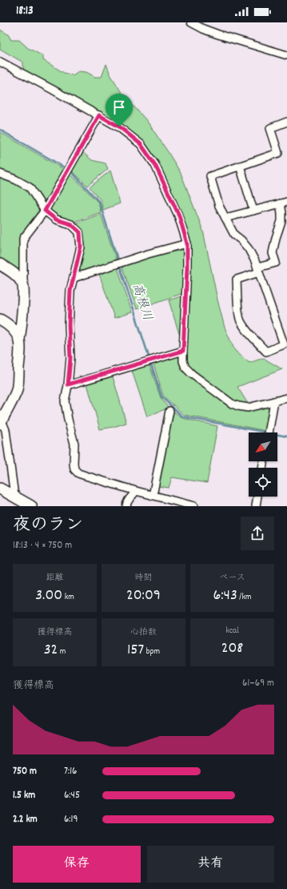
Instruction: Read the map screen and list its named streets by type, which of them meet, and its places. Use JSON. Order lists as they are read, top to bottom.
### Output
{
  "water": ["高根川"],
  "north": "bottom left",
  "page": {
    "status": "18:13",
    "heading": ["夜のラン", "18:13 · 4 × 750 m"],
    "stats": [
      ["距離", "3.00 km"],
      ["時間", "20:09"],
      ["ペース", "6:43 /km"],
      ["獲得標高", "32 m"],
      ["心拍数", "157 bpm"],
      ["kcal", "208"]
    ],
    "chart": ["獲得標高", "61–69 m"],
    "list": [
      {
        "name": "750 m",
        "note": "7:16"
      },
      {
        "name": "1.5 km",
        "note": "6:45"
      },
      {
        "name": "2.2 km",
        "note": "6:19"
      }
    ],
    "buttons": ["保存", "共有"]
  }
}
